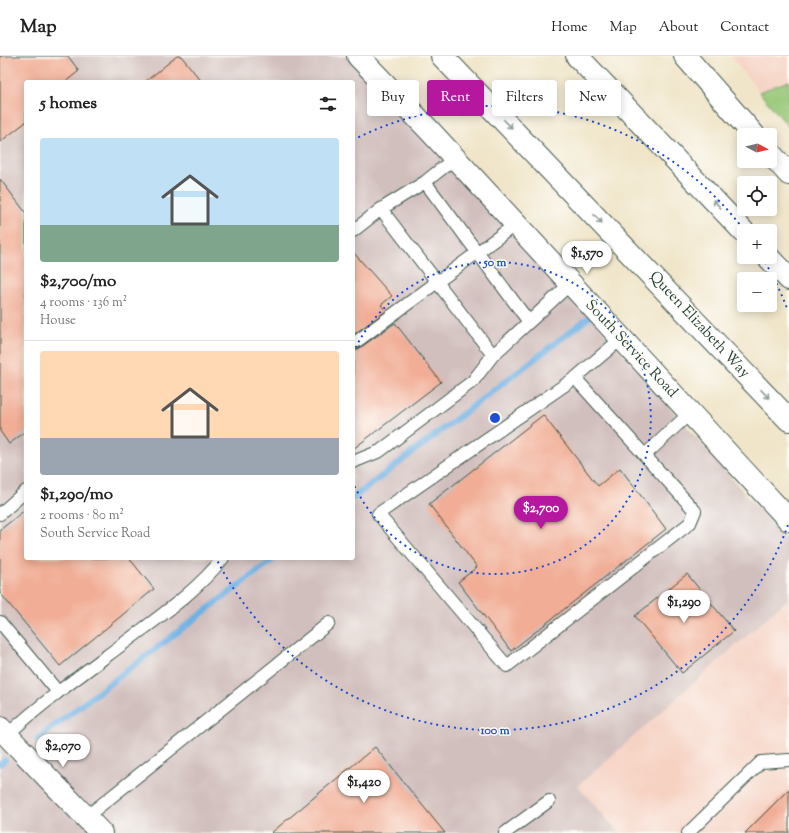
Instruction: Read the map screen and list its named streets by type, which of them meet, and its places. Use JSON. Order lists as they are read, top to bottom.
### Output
{
  "streets": {
    "main road": ["Queen Elizabeth Way", "South Service Road"]
  },
  "north": "right",
  "page": {
    "header": "Map",
    "nav": [
      "Home",
      "Map",
      "About",
      "Contact"
    ],
    "chip": [
      "Buy",
      "Rent",
      "Filters",
      "New"
    ],
    "heading": "5 homes",
    "map_buttons": ["+", "−"],
    "list": [
      {
        "name": "$2,700/mo",
        "note": "4 rooms · 136 m² · House"
      },
      {
        "name": "$1,290/mo",
        "note": "2 rooms · 80 m² · South Service Road"
      }
    ],
    "price": [
      "$1,570",
      "$2,700",
      "$1,290",
      "$2,070",
      "$1,420"
    ]
  },
  "rings": ["50 m", "100 m"]
}
